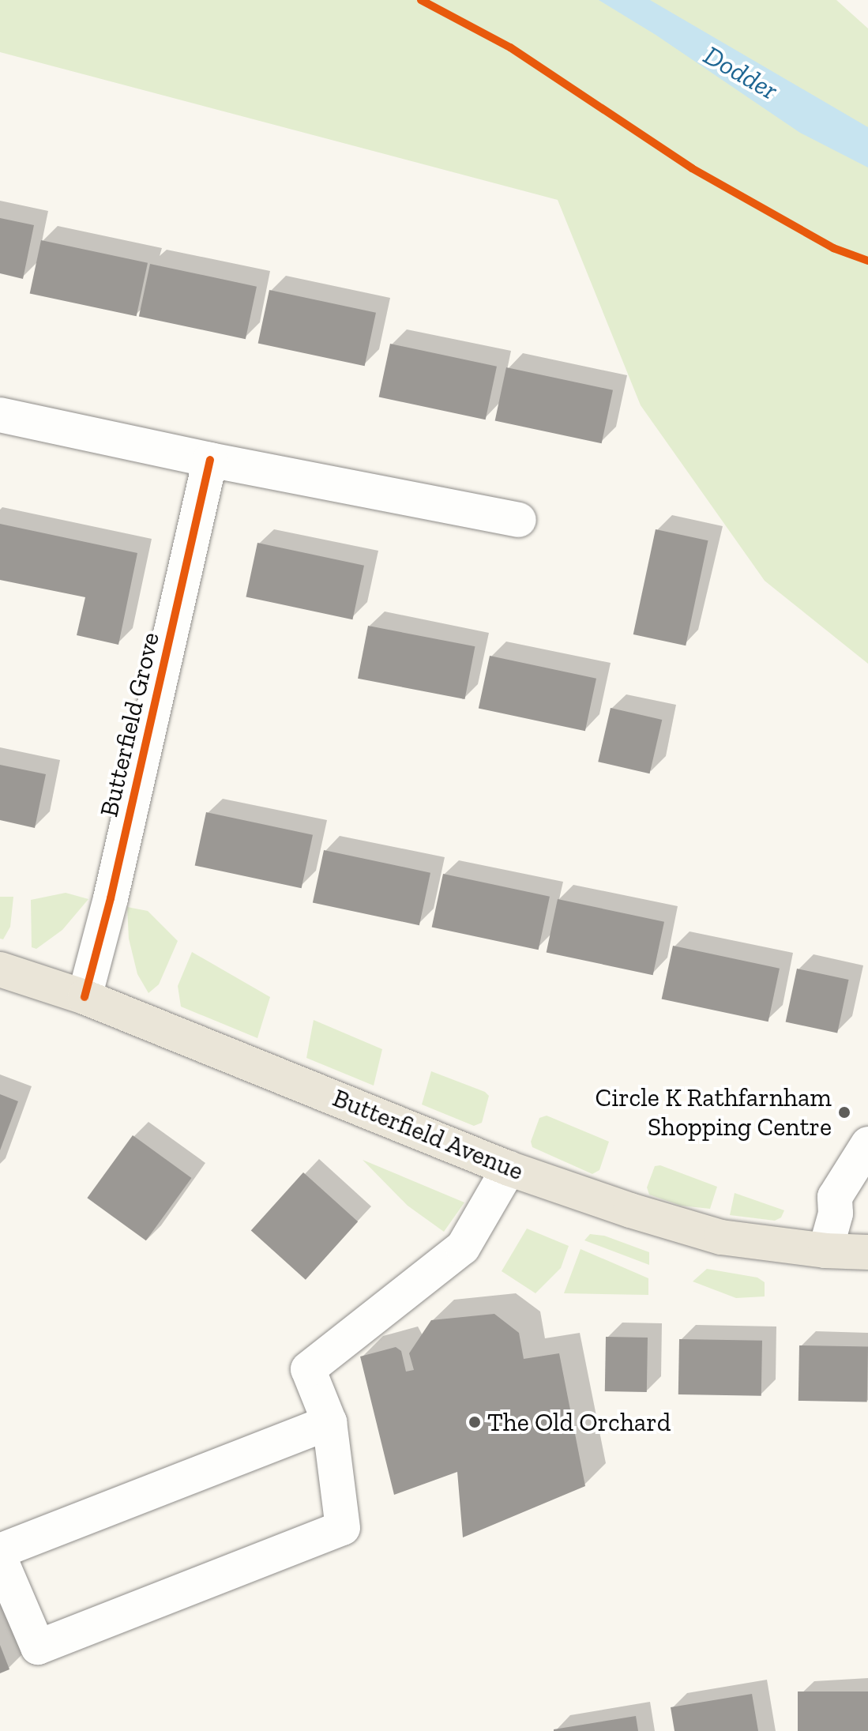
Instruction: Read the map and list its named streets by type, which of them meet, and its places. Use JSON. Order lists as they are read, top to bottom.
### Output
{
  "streets": {
    "main road": ["Butterfield Avenue"],
    "street": ["Butterfield Grove"]
  },
  "crossings": [
    ["Butterfield Grove", "Butterfield Avenue"]
  ],
  "water": ["Dodder"],
  "places": ["Circle K Rathfarnham Shopping Centre", "The Old Orchard"]
}
